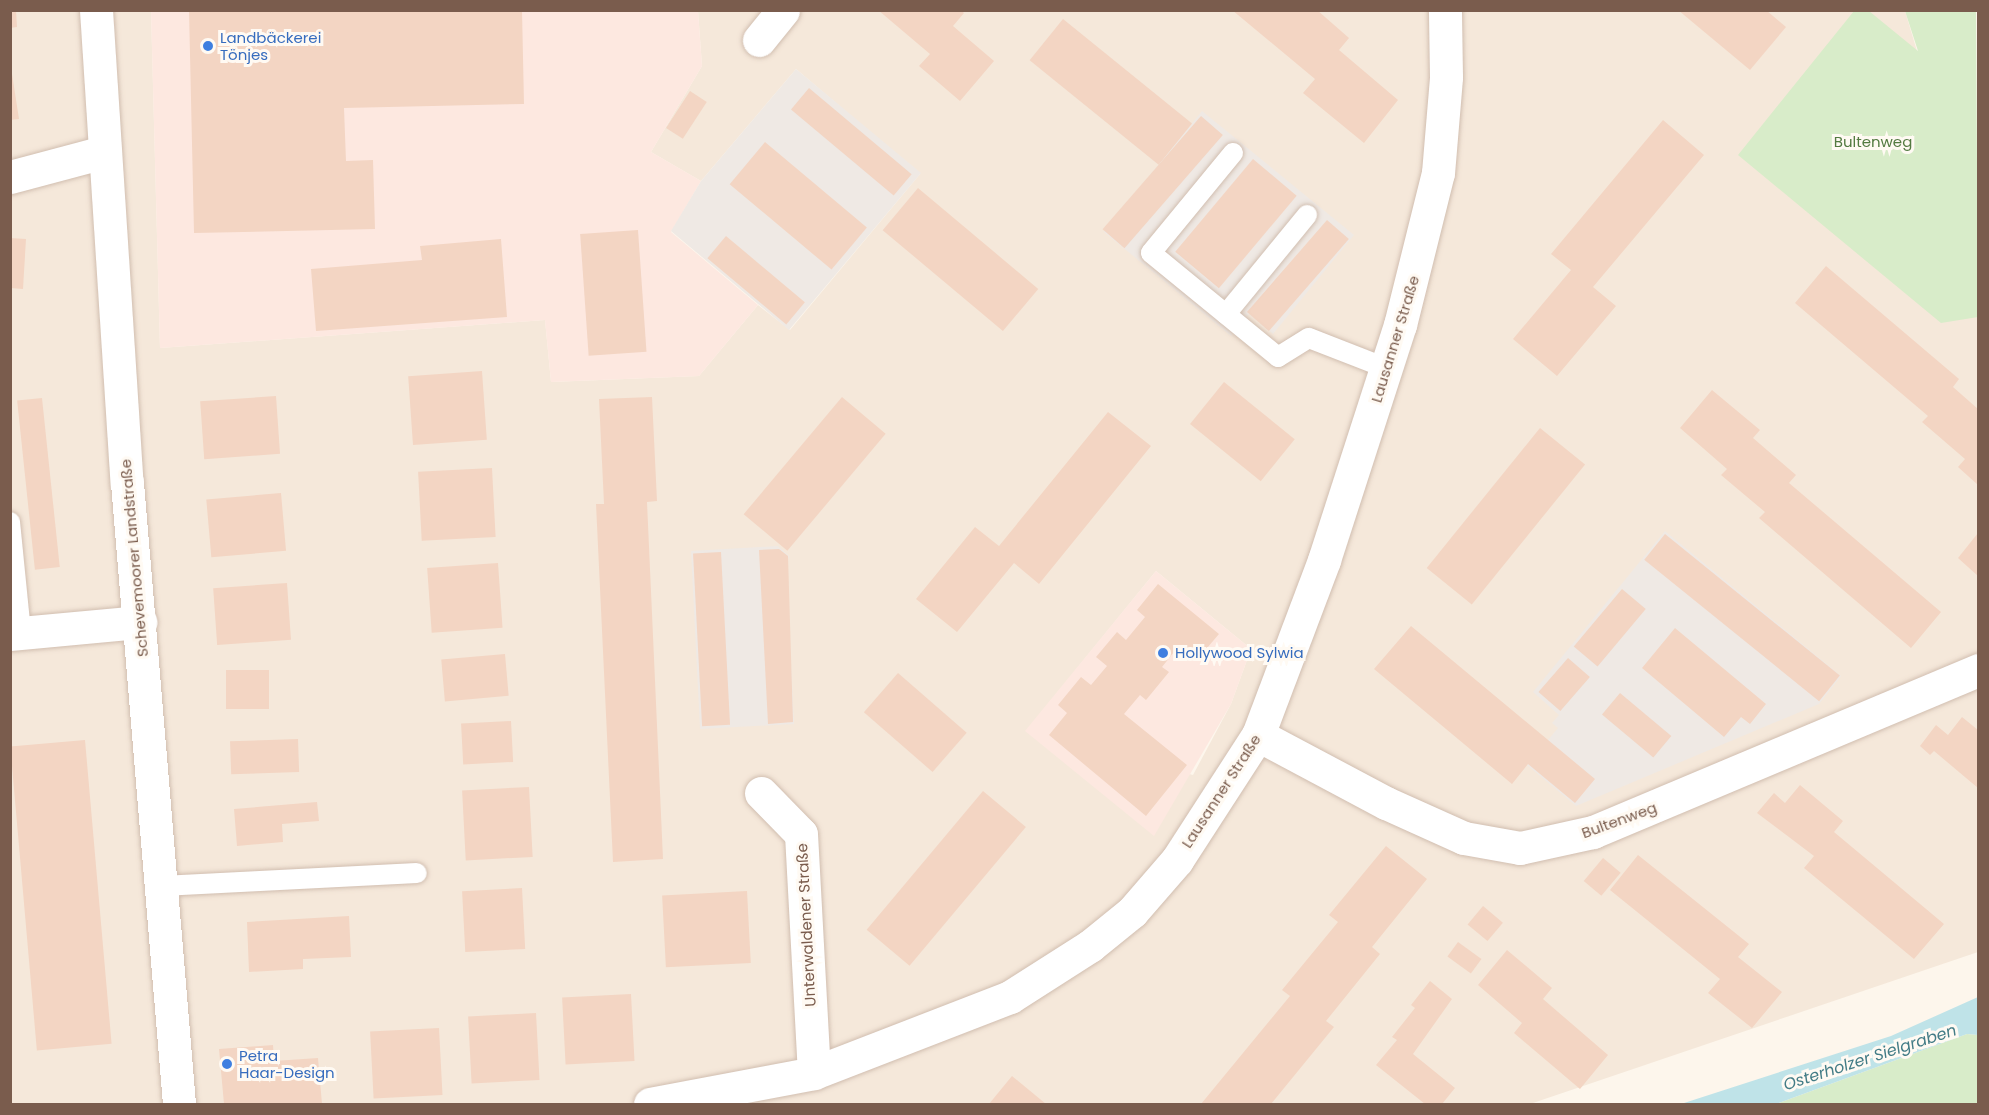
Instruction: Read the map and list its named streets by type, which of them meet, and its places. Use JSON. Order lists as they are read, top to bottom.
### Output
{
  "streets": {
    "street": [
      "Lausanner Straße",
      "Schevemoorer Landstraße",
      "Bultenweg",
      "Unterwaldener Straße"
    ]
  },
  "crossings": [
    ["Lausanner Straße", "Bultenweg"],
    ["Lausanner Straße", "Unterwaldener Straße"]
  ],
  "water": ["Osterholzer Sielgraben"],
  "parks": ["Bultenweg"],
  "places": ["Landbäckerei Tönjes", "Hollywood Sylwia", "Petra Haar-Design"]
}
